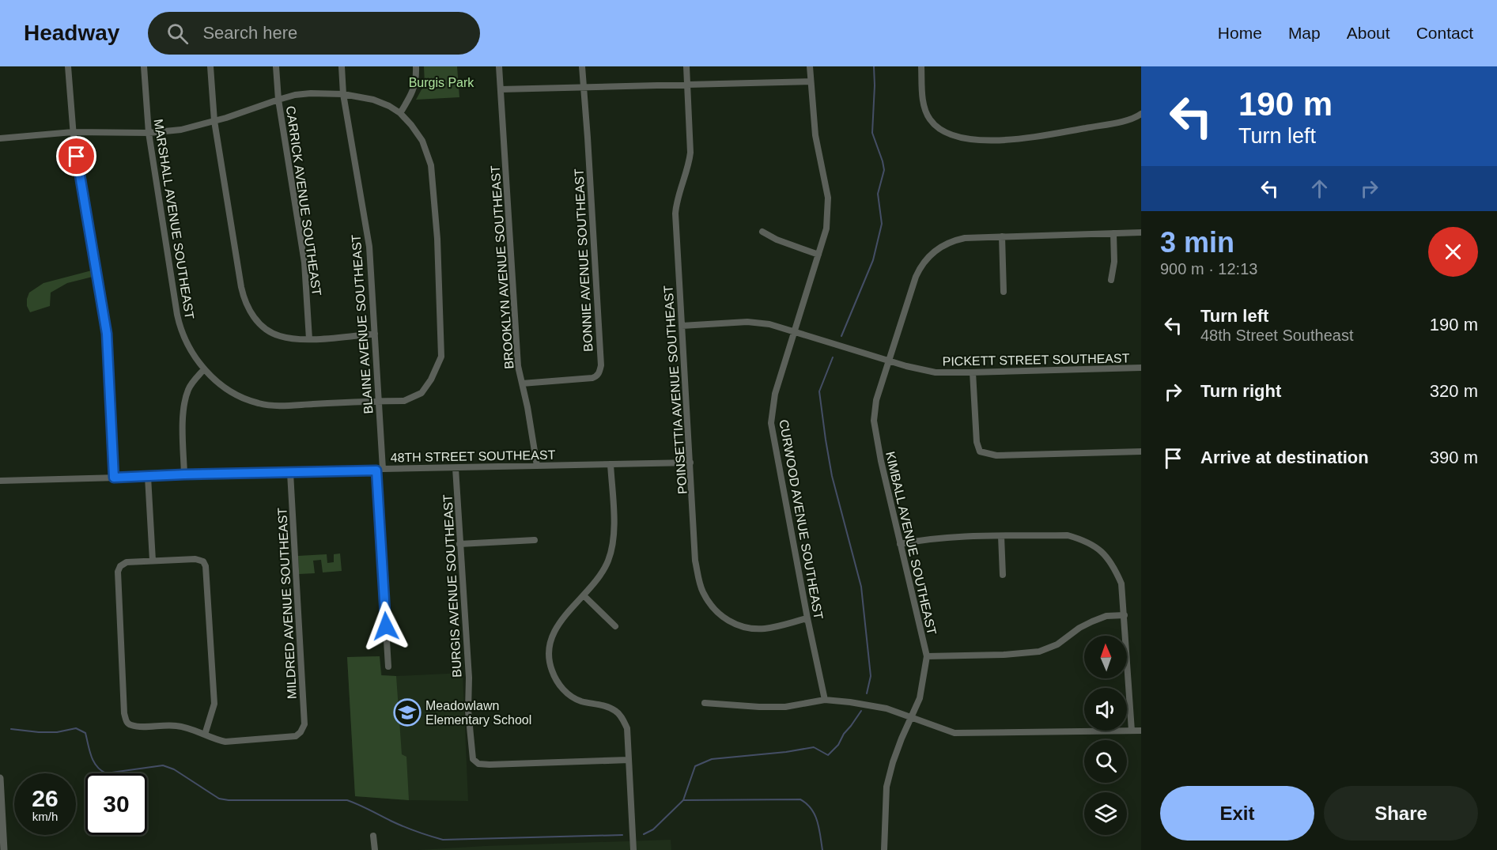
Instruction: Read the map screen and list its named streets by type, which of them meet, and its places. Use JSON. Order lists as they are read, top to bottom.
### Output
{
  "streets": {
    "street": [
      "CARRICK AVENUE SOUTHEAST",
      "MARSHALL AVENUE SOUTHEAST",
      "BONNIE AVENUE SOUTHEAST",
      "BROOKLYN AVENUE SOUTHEAST",
      "BLAINE AVENUE SOUTHEAST",
      "PICKETT STREET SOUTHEAST",
      "POINSETTIA AVENUE SOUTHEAST",
      "48TH STREET SOUTHEAST",
      "CURWOOD AVENUE SOUTHEAST",
      "KIMBALL AVENUE SOUTHEAST",
      "BURGIS AVENUE SOUTHEAST",
      "MILDRED AVENUE SOUTHEAST"
    ]
  },
  "crossings": [
    ["MARSHALL AVENUE SOUTHEAST", "BLAINE AVENUE SOUTHEAST"],
    ["BONNIE AVENUE SOUTHEAST", "BROOKLYN AVENUE SOUTHEAST"],
    ["BROOKLYN AVENUE SOUTHEAST", "48TH STREET SOUTHEAST"],
    ["BLAINE AVENUE SOUTHEAST", "48TH STREET SOUTHEAST"],
    ["PICKETT STREET SOUTHEAST", "POINSETTIA AVENUE SOUTHEAST"],
    ["PICKETT STREET SOUTHEAST", "CURWOOD AVENUE SOUTHEAST"],
    ["PICKETT STREET SOUTHEAST", "KIMBALL AVENUE SOUTHEAST"],
    ["POINSETTIA AVENUE SOUTHEAST", "48TH STREET SOUTHEAST"],
    ["POINSETTIA AVENUE SOUTHEAST", "CURWOOD AVENUE SOUTHEAST"],
    ["48TH STREET SOUTHEAST", "BURGIS AVENUE SOUTHEAST"],
    ["48TH STREET SOUTHEAST", "MILDRED AVENUE SOUTHEAST"]
  ],
  "parks": ["Burgis Park"],
  "places": {
    "school or university": ["Meadowlawn Elementary School"]
  },
  "north": "top",
  "page": {
    "header": "Headway",
    "search": "Search here",
    "nav": [
      "Home",
      "Map",
      "About",
      "Contact"
    ],
    "turn": ["190 m", "Turn left"],
    "heading": ["3 min", "900 m · 12:13"],
    "list": [
      {
        "name": "Turn left",
        "note": "48th Street Southeast",
        "value": "190 m"
      },
      {
        "name": "Turn right",
        "value": "320 m"
      },
      {
        "name": "Arrive at destination",
        "value": "390 m"
      }
    ],
    "speed": "26 km/h",
    "limit": "30",
    "buttons": ["Exit", "Share"]
  }
}
